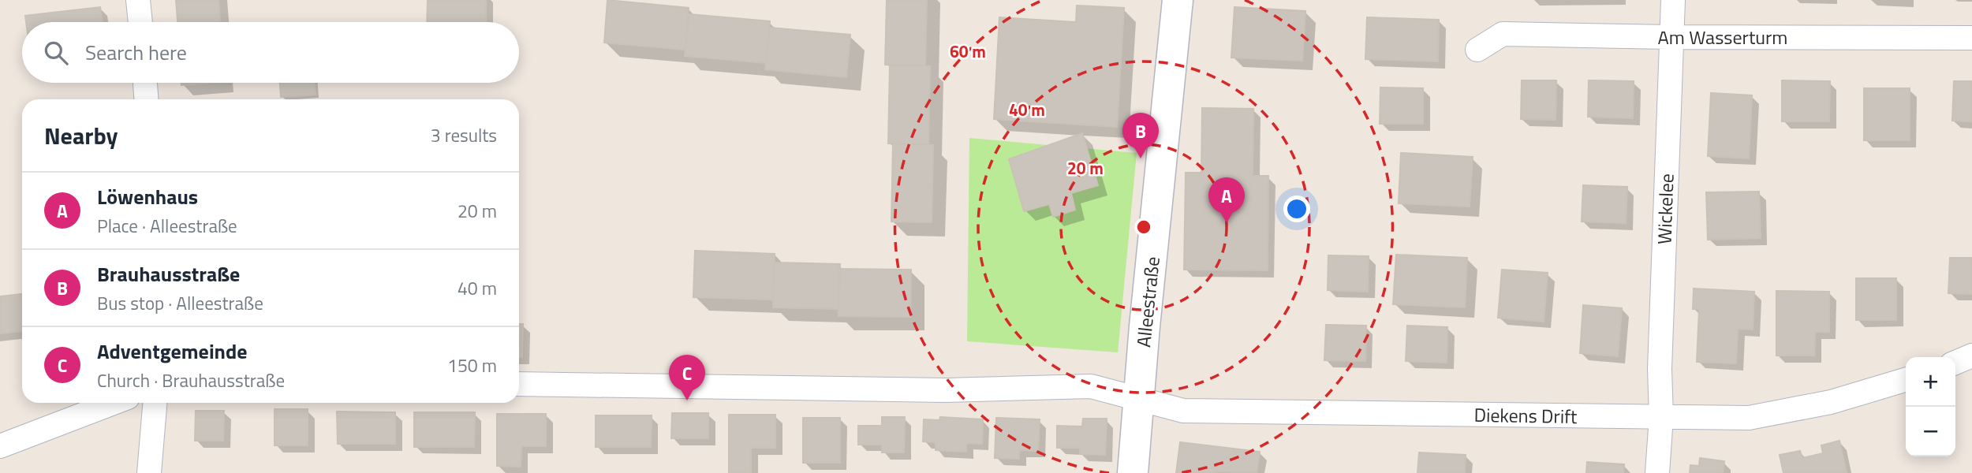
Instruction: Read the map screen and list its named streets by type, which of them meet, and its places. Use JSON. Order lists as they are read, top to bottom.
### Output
{
  "streets": {
    "main road": ["Alleestraße"],
    "street": ["Am Wasserturm", "Wickelee", "Diekens Drift"]
  },
  "crossings": [
    ["Am Wasserturm", "Wickelee"],
    ["Wickelee", "Diekens Drift"],
    ["Alleestraße", "Diekens Drift"]
  ],
  "page": {
    "search": "Search here",
    "heading": ["Nearby", "3 results"],
    "pins": ["B", "A", "C"],
    "list": [
      {
        "mark": "A",
        "name": "Löwenhaus",
        "note": "Place · Alleestraße",
        "value": "20 m"
      },
      {
        "mark": "B",
        "name": "Brauhausstraße",
        "note": "Bus stop · Alleestraße",
        "value": "40 m"
      },
      {
        "mark": "C",
        "name": "Adventgemeinde",
        "note": "Church · Brauhausstraße",
        "value": "150 m"
      }
    ],
    "map_buttons": ["+", "−"]
  },
  "rings": ["60 m", "40 m", "20 m"]
}
